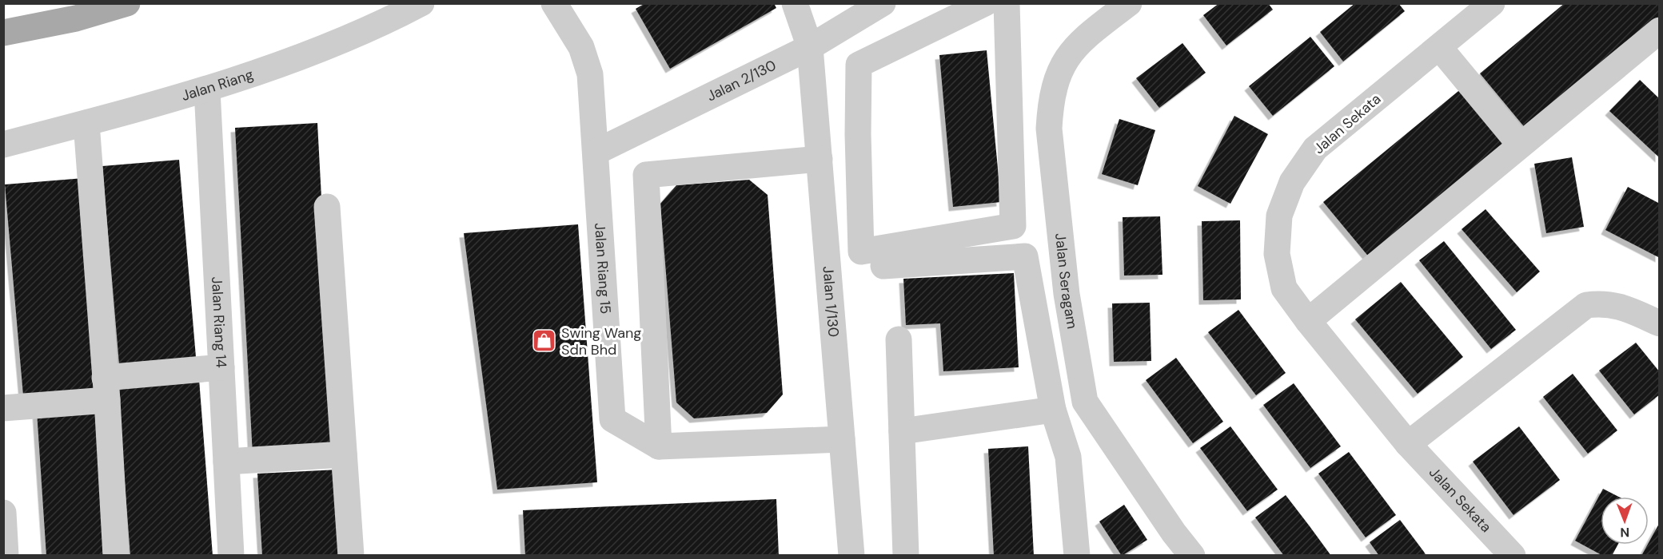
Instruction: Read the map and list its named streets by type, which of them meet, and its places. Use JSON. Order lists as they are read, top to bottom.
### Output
{
  "streets": {
    "street": [
      "Jalan 2/130",
      "Jalan Riang",
      "Jalan Sekata",
      "Jalan Riang 15",
      "Jalan Seragam",
      "Jalan 1/130",
      "Jalan Riang 14"
    ]
  },
  "crossings": [
    ["Jalan 2/130", "Jalan Riang 15"],
    ["Jalan 2/130", "Jalan 1/130"],
    ["Jalan Riang", "Jalan Riang 14"]
  ],
  "places": {
    "shop": ["Swing Wang Sdn Bhd"]
  },
  "north": "bottom"
}
